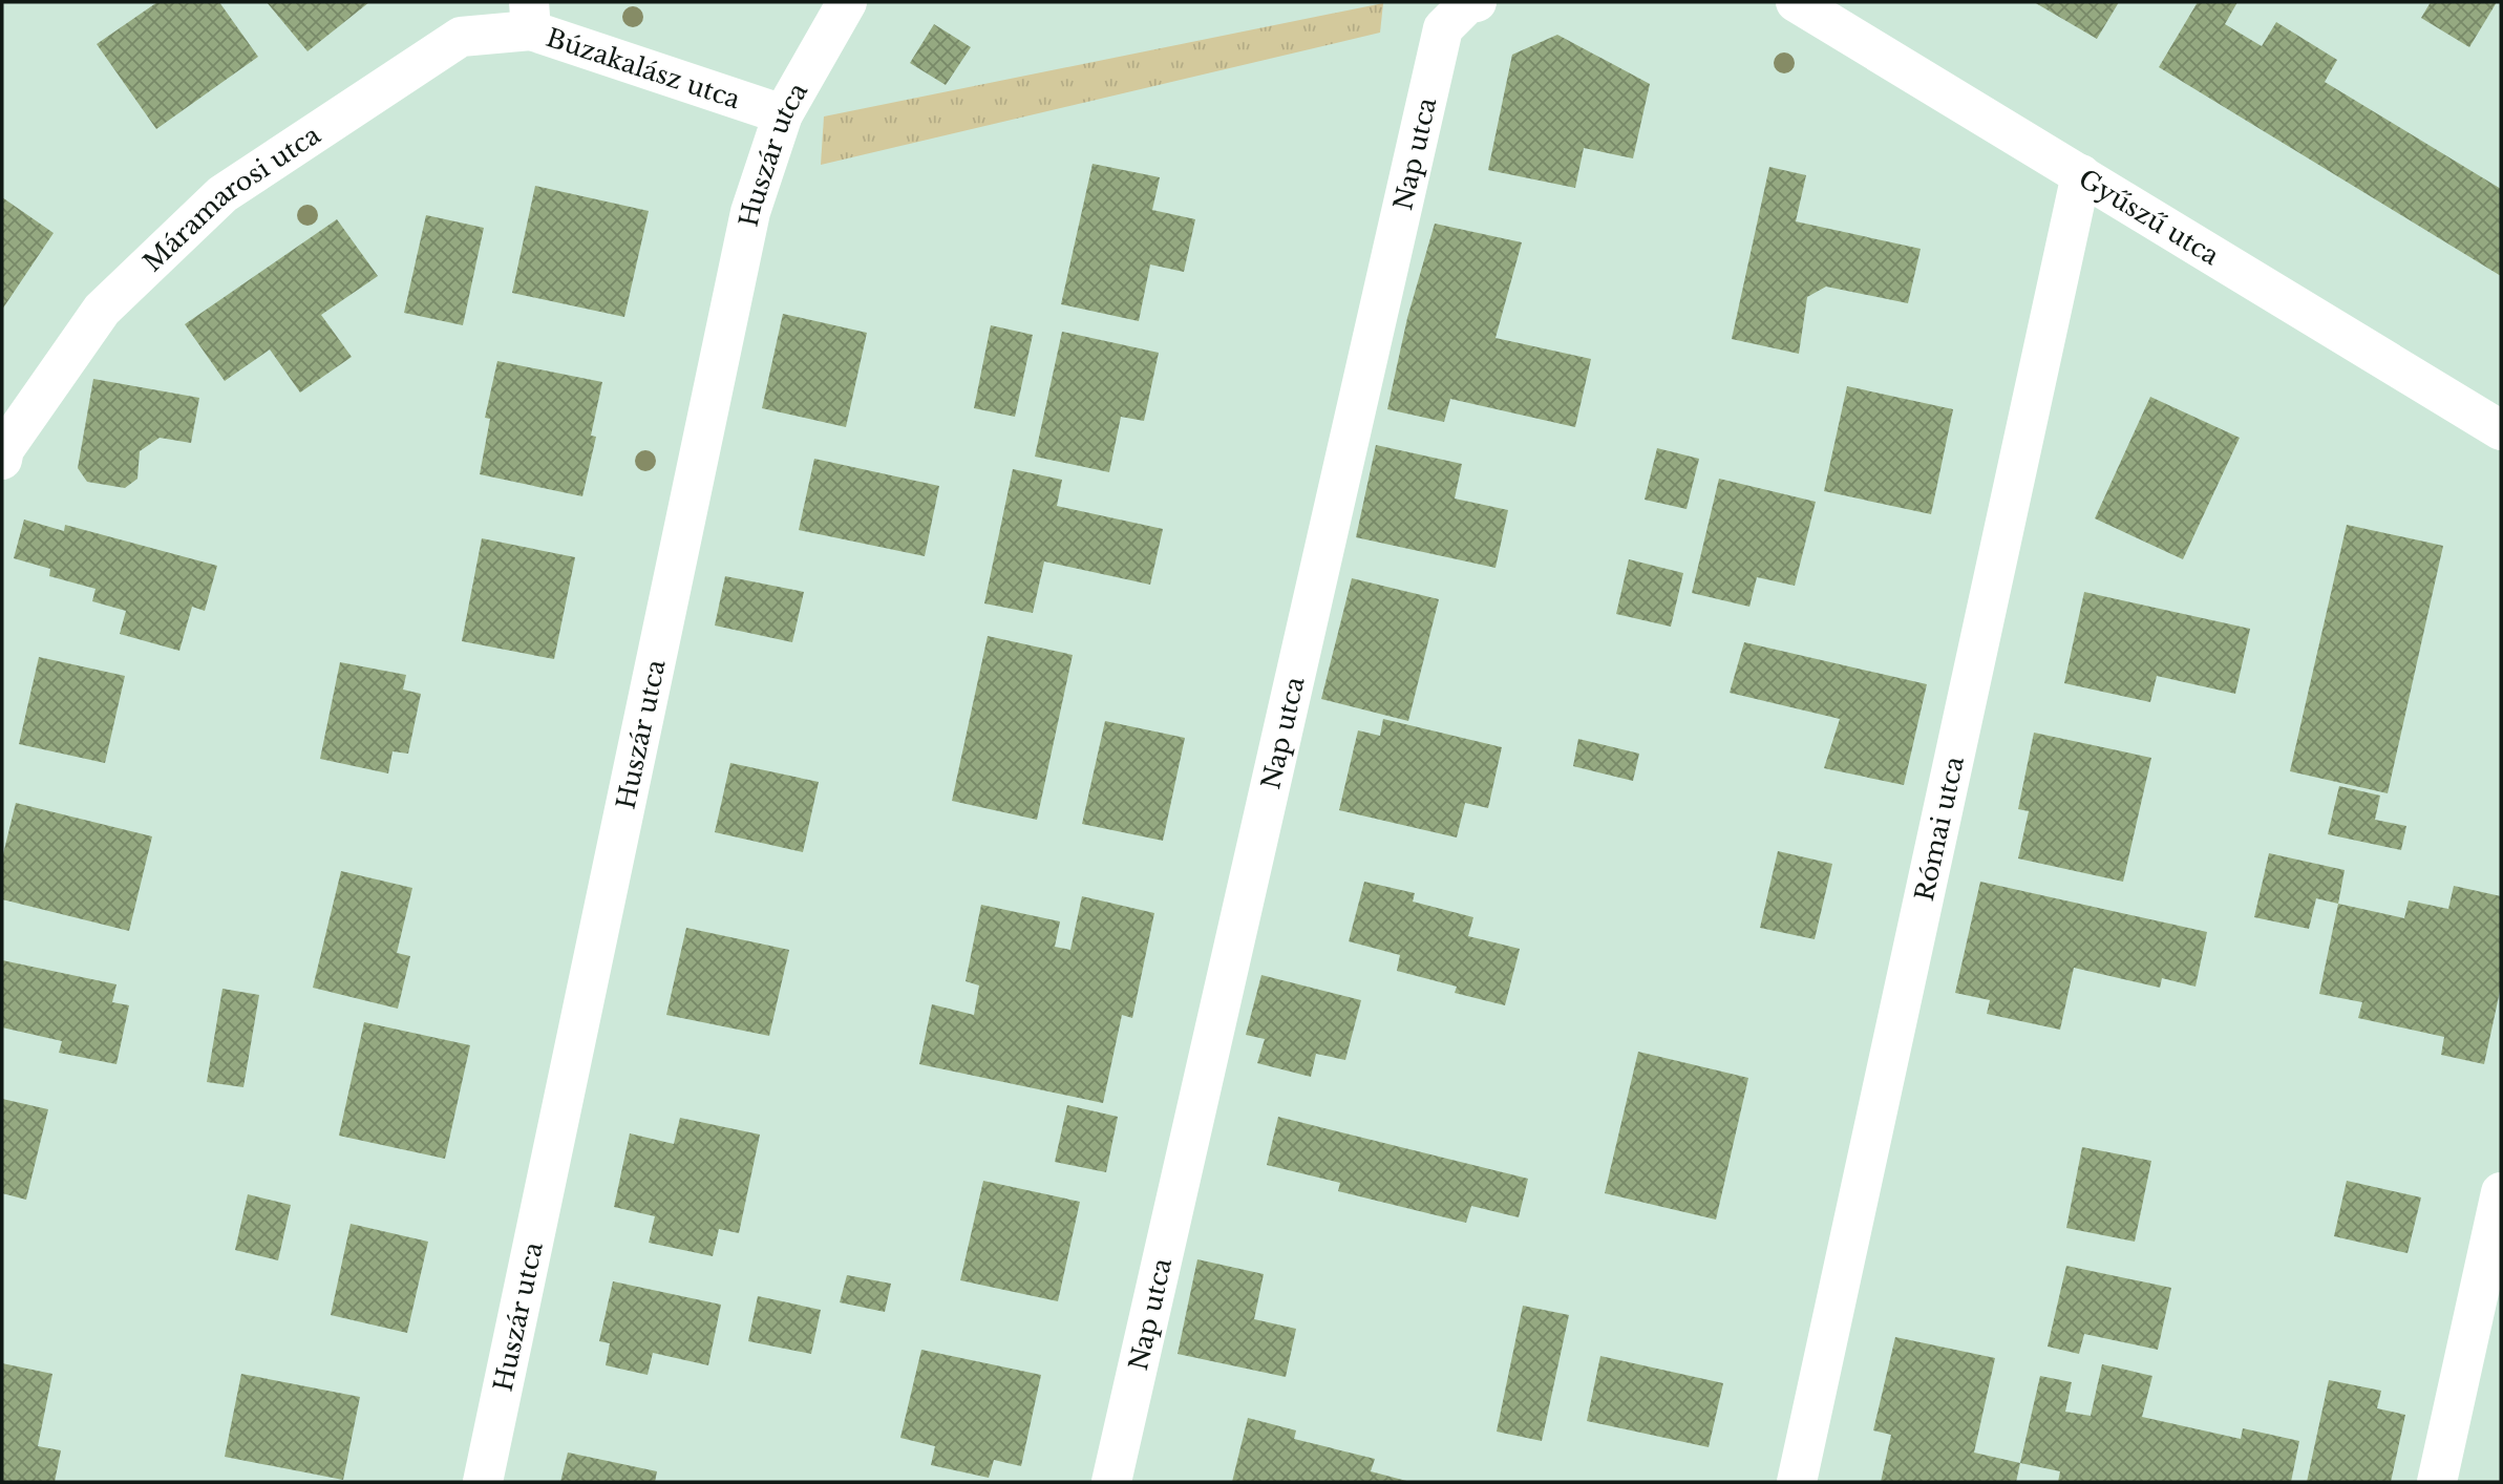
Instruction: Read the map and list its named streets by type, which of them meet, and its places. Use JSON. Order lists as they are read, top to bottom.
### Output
{
  "streets": {
    "street": [
      "Búzakalász utca",
      "Nap utca",
      "Huszár utca",
      "Máramarosi utca",
      "Gyűszű utca",
      "Római utca"
    ]
  },
  "crossings": [
    ["Búzakalász utca", "Huszár utca"],
    ["Búzakalász utca", "Máramarosi utca"],
    ["Gyűszű utca", "Római utca"]
  ]
}
